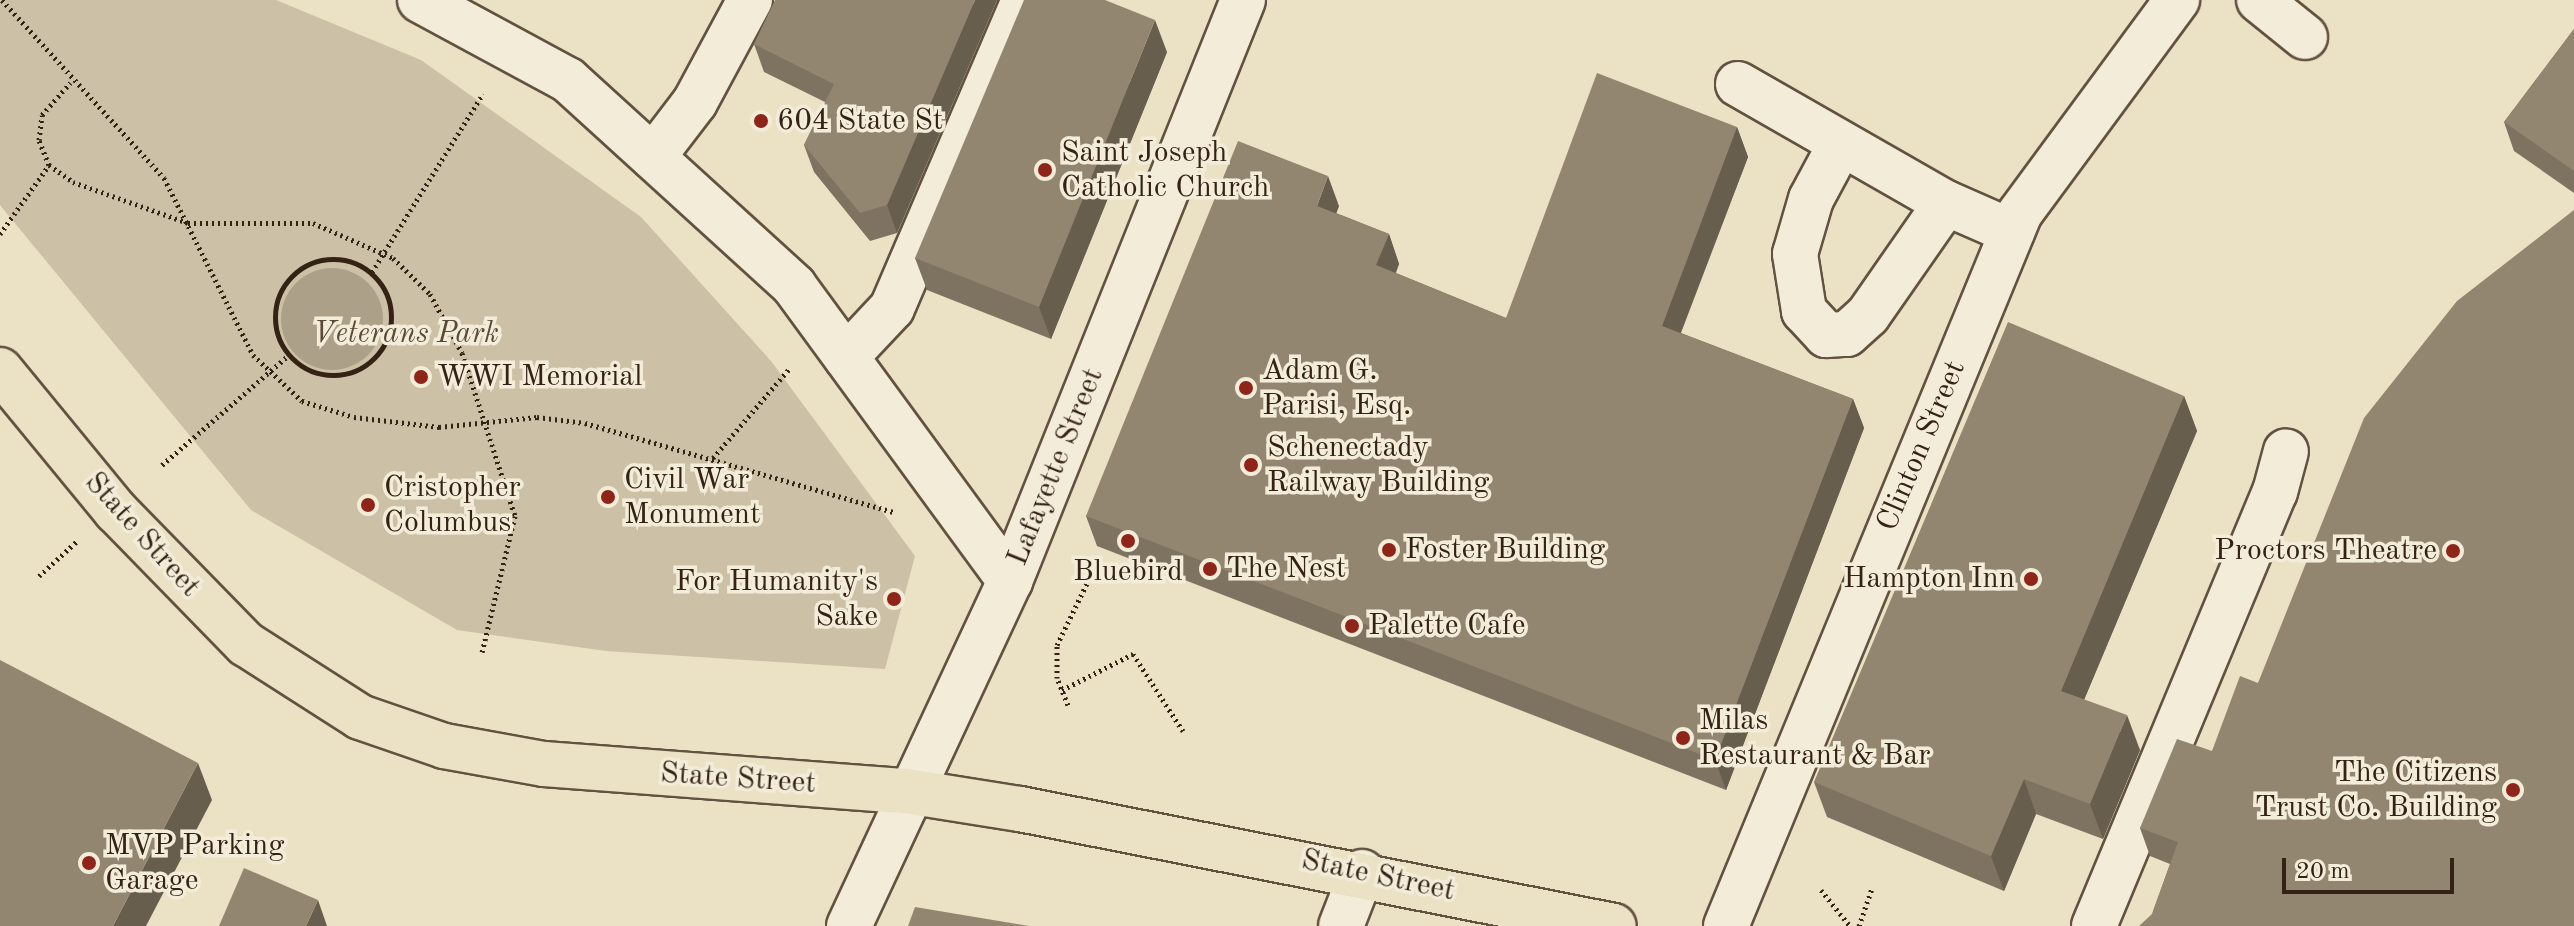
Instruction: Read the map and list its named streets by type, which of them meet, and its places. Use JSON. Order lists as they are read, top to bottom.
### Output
{
  "streets": {
    "main road": ["State Street"],
    "street": ["Clinton Street", "Lafayette Street"]
  },
  "crossings": [
    ["Lafayette Street", "State Street"]
  ],
  "parks": ["Veterans Park"],
  "places": [
    "604 State St",
    "Saint Joseph Catholic Church",
    "WWI Memorial",
    "Adam G. Parisi, Esq.",
    "Schenectady Railway Building",
    "Civil War Monument",
    "Cristopher Columbus",
    "Bluebird",
    "Foster Building",
    "Proctors Theatre",
    "The Nest",
    "Hampton Inn",
    "For Humanity's Sake",
    "Palette Cafe",
    "Milas Restaurant & Bar",
    "The Citizens Trust Co. Building",
    "MVP Parking Garage"
  ],
  "scale_bar": "20 m"
}
